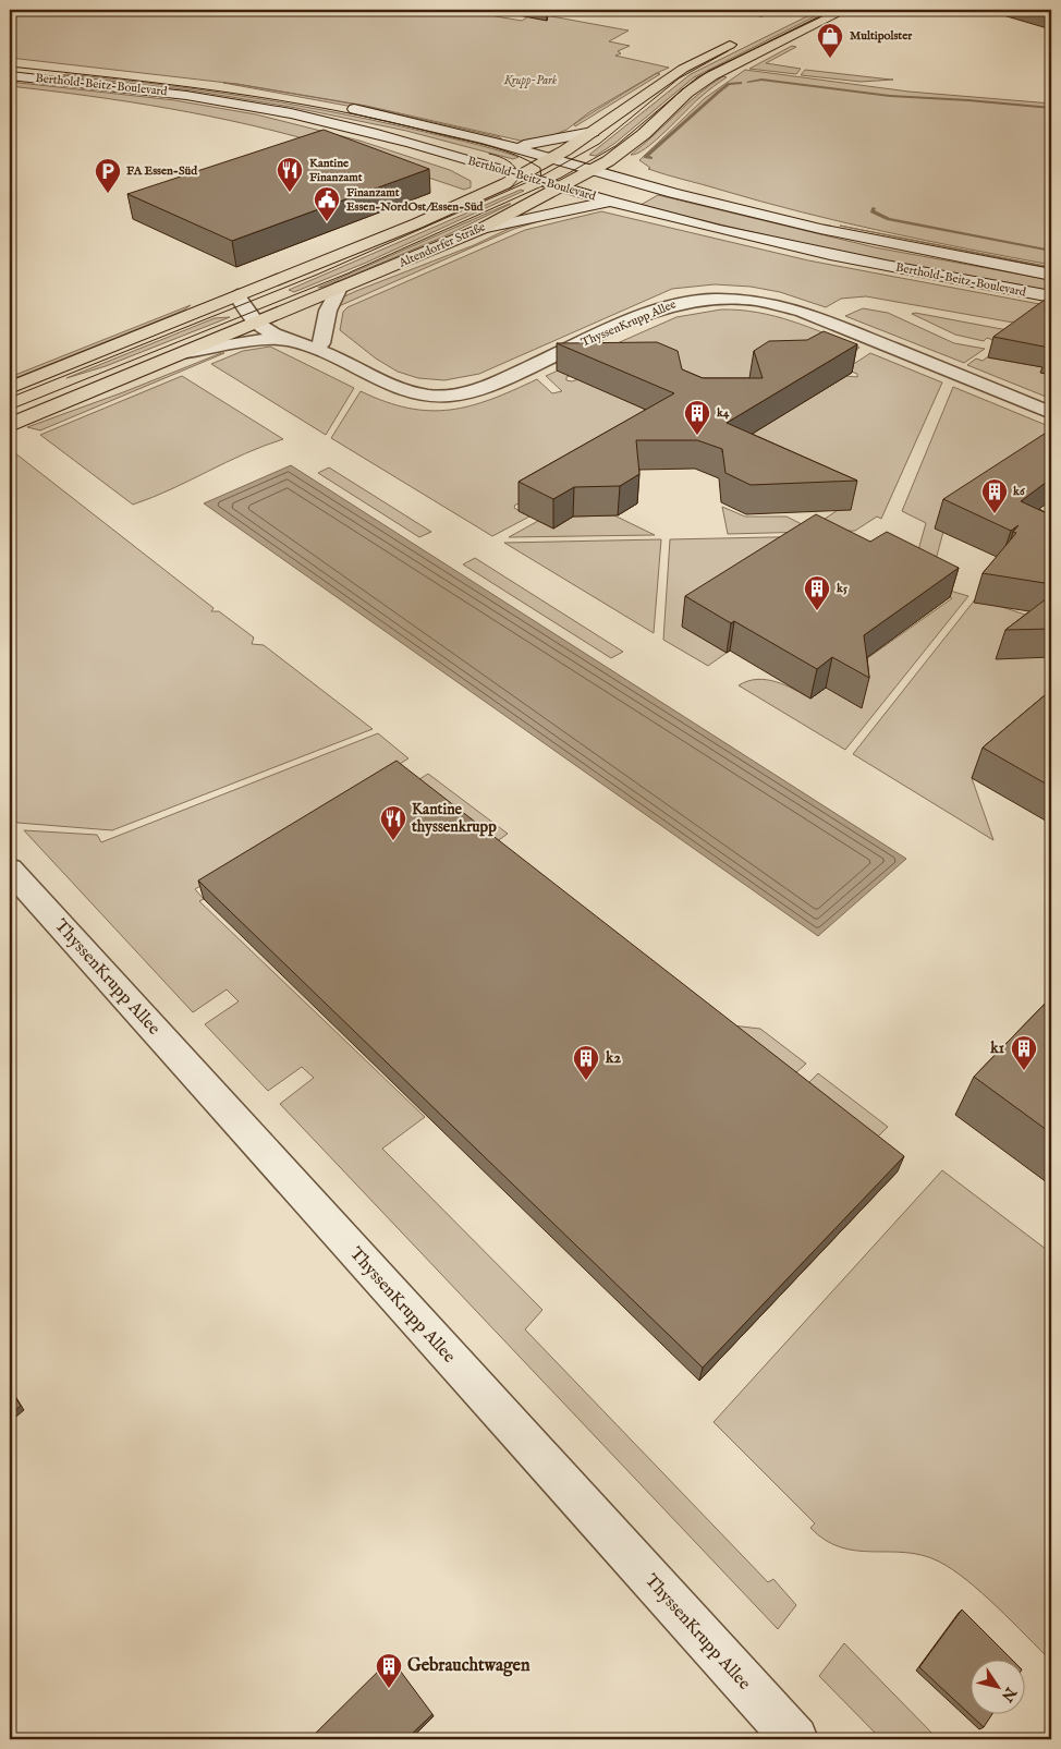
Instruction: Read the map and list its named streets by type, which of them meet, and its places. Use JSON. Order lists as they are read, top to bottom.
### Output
{
  "streets": {
    "main road": ["Berthold-Beitz-Boulevard", "Altendorfer Straße"],
    "street": ["ThyssenKrupp Allee"]
  },
  "crossings": [
    ["Berthold-Beitz-Boulevard", "Altendorfer Straße"],
    ["Altendorfer Straße", "ThyssenKrupp Allee"]
  ],
  "parks": ["Krupp-Park"],
  "places": {
    "shop": ["Multipolster"],
    "restaurant": ["Kantine Finanzamt", "Kantine thyssenkrupp"],
    "parking": ["FA Essen-Süd"],
    "public building": ["Finanzamt Essen-NordOst/Essen-Süd"],
    "building": [
      "k4",
      "k6",
      "k5",
      "k1",
      "k2",
      "Gebrauchtwagen"
    ]
  },
  "north": "bottom right"
}
